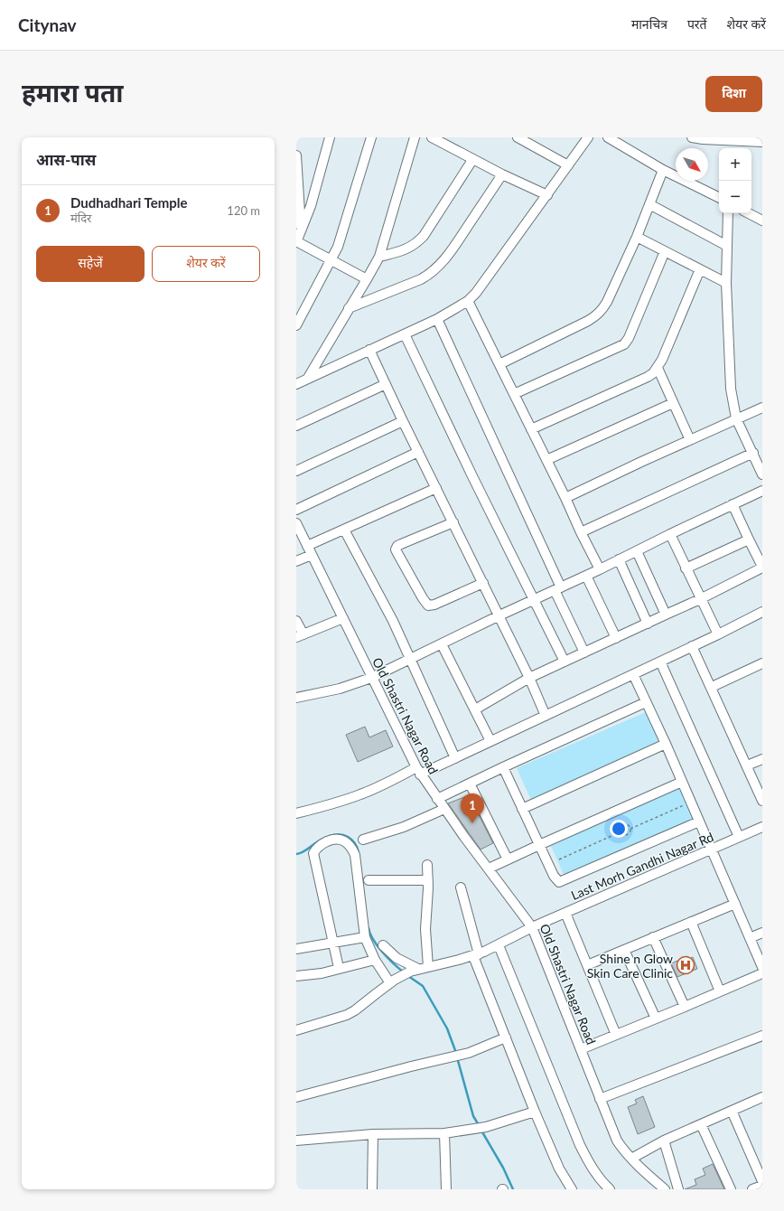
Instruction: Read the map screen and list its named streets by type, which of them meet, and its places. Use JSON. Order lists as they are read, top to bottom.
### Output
{
  "streets": {
    "street": ["Old Shastri Nagar Road", "Last Morh Gandhi Nagar Rd"]
  },
  "crossings": [
    ["Old Shastri Nagar Road", "Last Morh Gandhi Nagar Rd"]
  ],
  "places": {
    "hospital": ["Shine n Glow Skin Care Clinic"]
  },
  "north": "bottom right",
  "page": {
    "header": "Citynav",
    "nav": ["मानचित्र", "परतें", "शेयर करें"],
    "buttons": [
      "दिशा",
      ["सहेजें", "शेयर करें"]
    ],
    "title": "हमारा पता",
    "heading": "आस-पास",
    "map_buttons": ["+", "−"],
    "list": [
      {
        "mark": "1",
        "name": "Dudhadhari Temple",
        "note": "मंदिर",
        "value": "120 m"
      }
    ],
    "pins": "1"
  }
}
